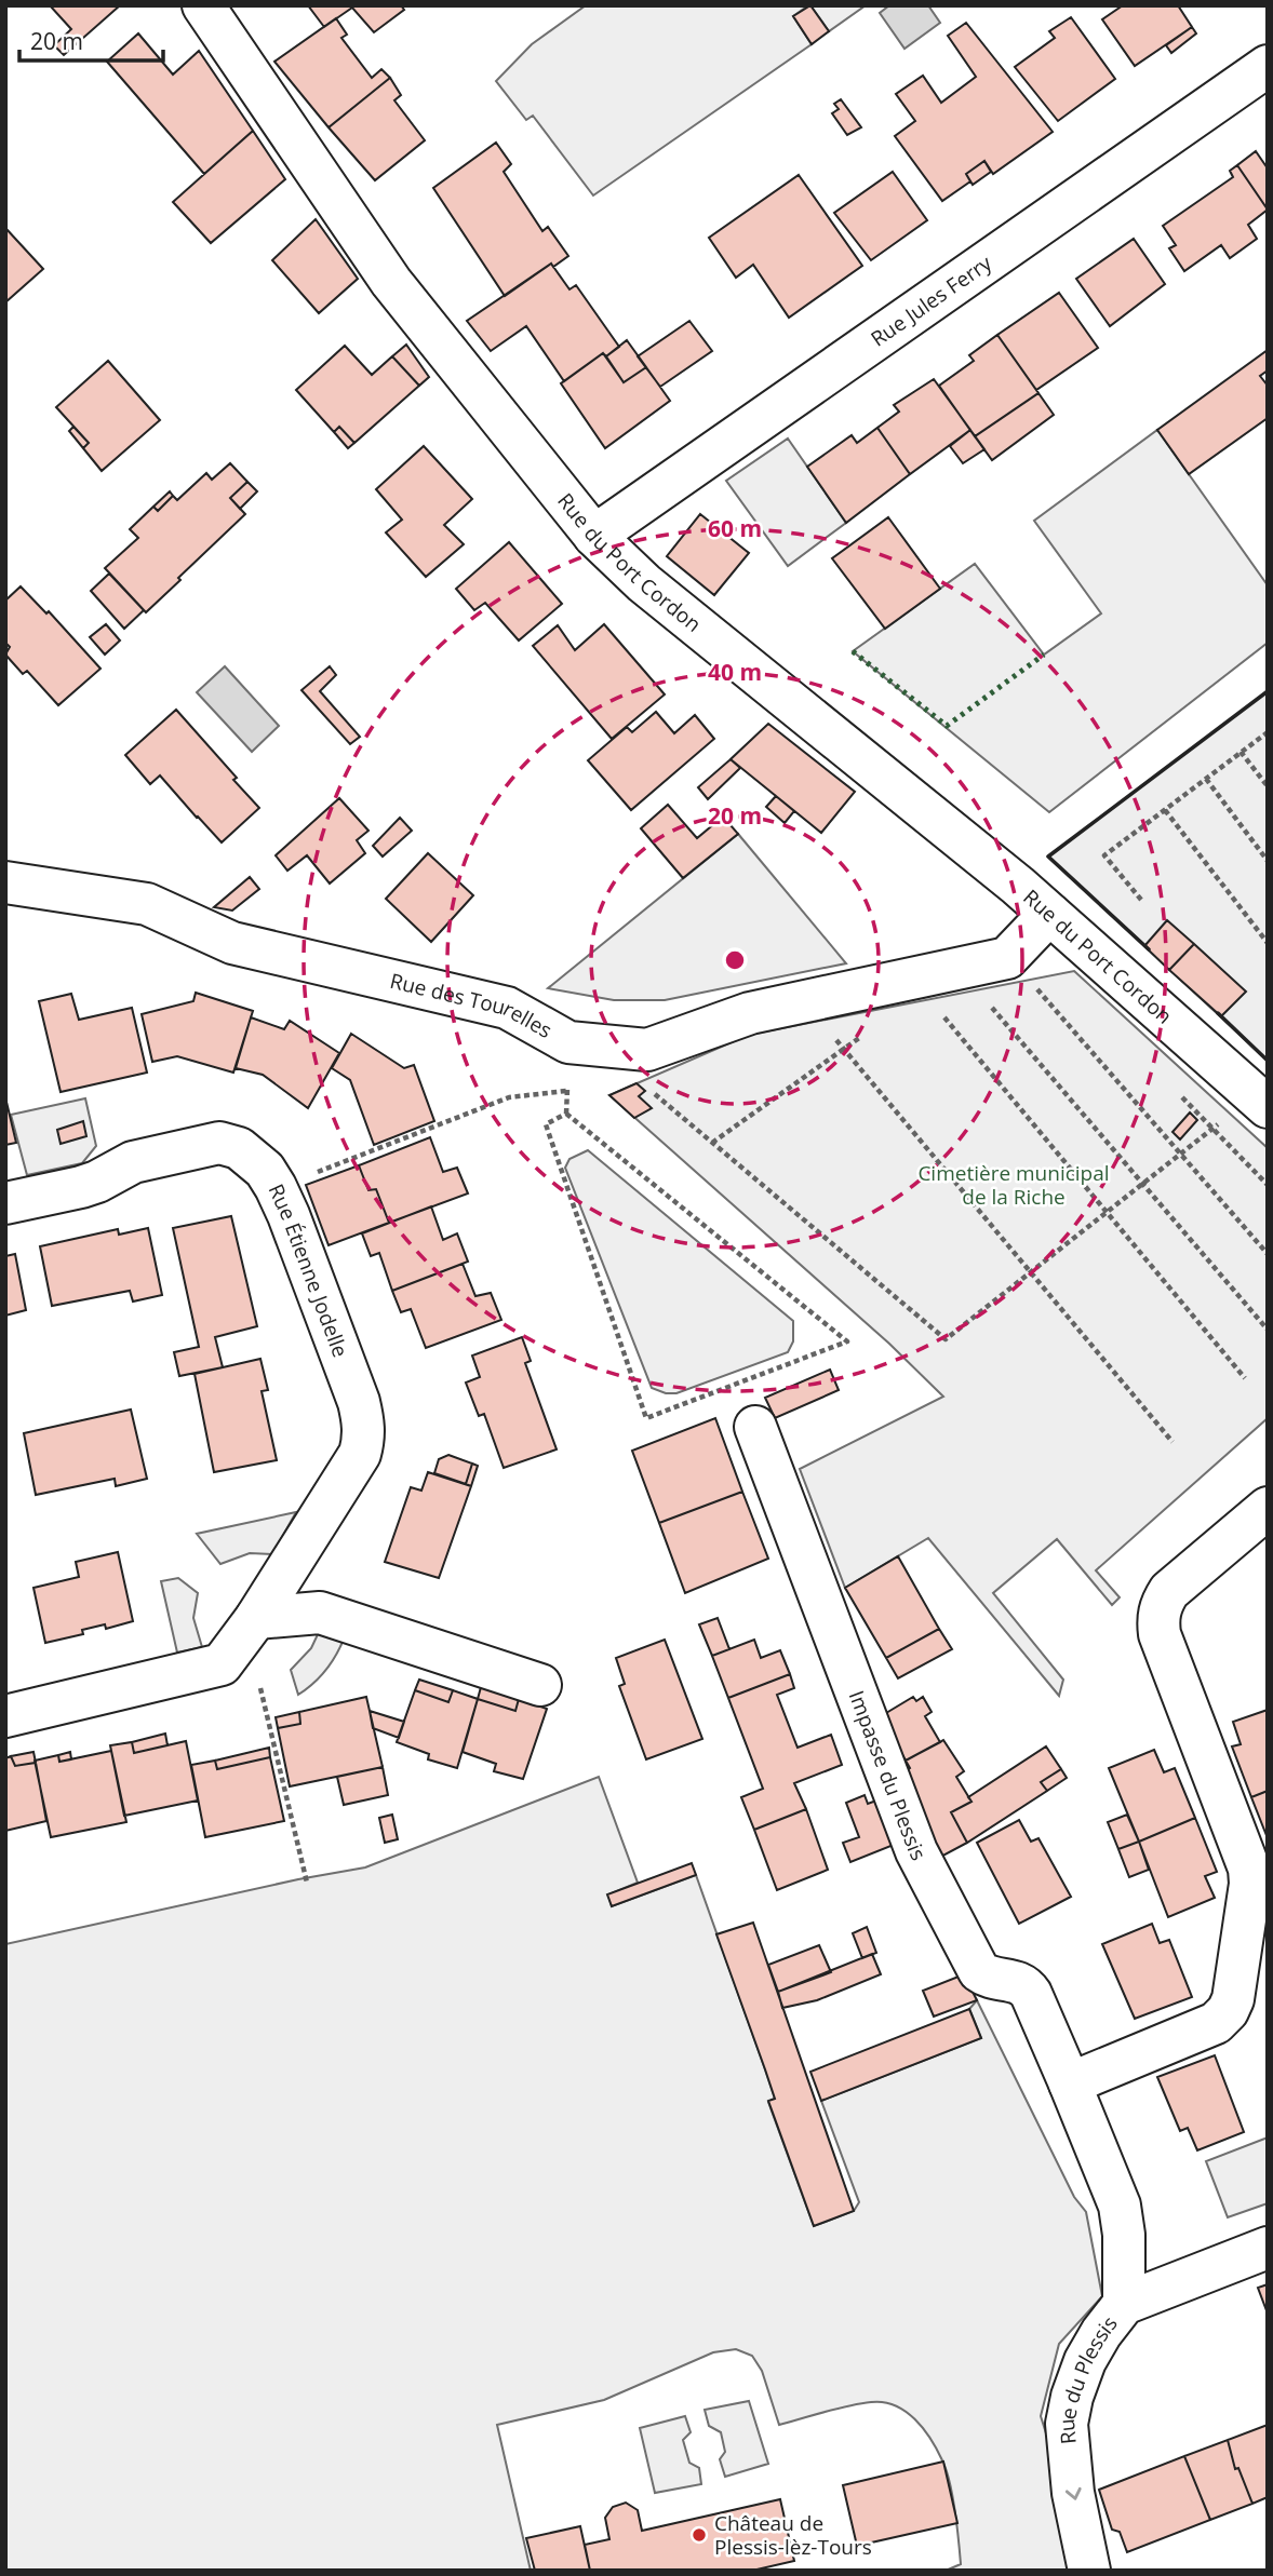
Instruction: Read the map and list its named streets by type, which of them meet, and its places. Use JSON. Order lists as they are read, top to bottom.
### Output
{
  "streets": {
    "street": [
      "Rue Jules Ferry",
      "Rue du Port Cordon",
      "Rue des Tourelles",
      "Rue Étienne Jodelle",
      "Impasse du Plessis",
      "Rue du Plessis"
    ]
  },
  "crossings": [
    ["Rue Jules Ferry", "Rue du Port Cordon"],
    ["Rue du Port Cordon", "Rue des Tourelles"],
    ["Impasse du Plessis", "Rue du Plessis"]
  ],
  "one_way": ["Rue du Plessis"],
  "parks": ["Cimetière municipal de la Riche"],
  "places": ["Château de Plessis-lèz-Tours"],
  "scale_bar": "20 m",
  "rings": ["60 m", "40 m", "20 m"]
}
